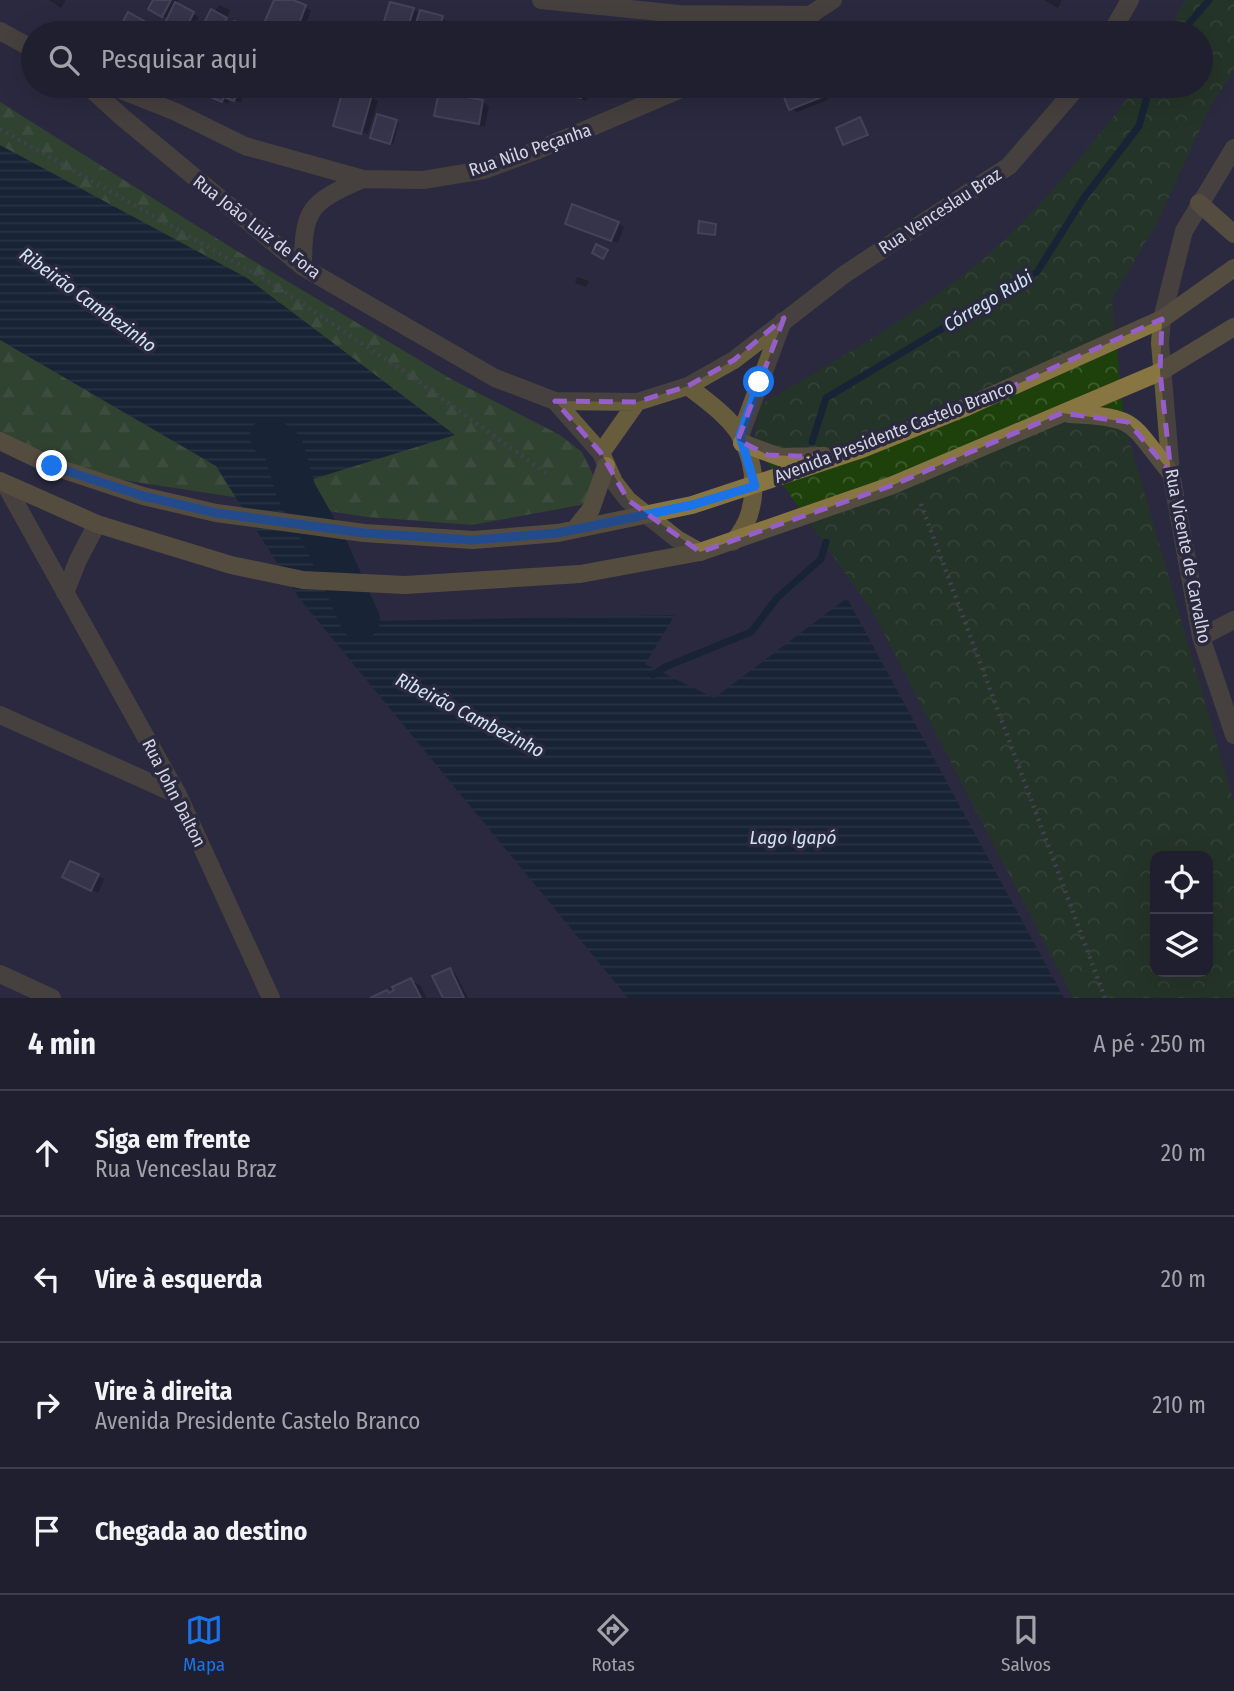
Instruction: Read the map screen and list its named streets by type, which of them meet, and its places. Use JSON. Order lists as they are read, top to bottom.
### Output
{
  "streets": {
    "main road": ["Avenida Presidente Castelo Branco"],
    "street": [
      "Rua Nilo Peçanha",
      "Rua Venceslau Braz",
      "Rua João Luiz de Fora",
      "Rua Vicente de Carvalho",
      "Rua John Dalton"
    ]
  },
  "crossings": [
    ["Rua Venceslau Braz", "Rua João Luiz de Fora"],
    ["Rua Venceslau Braz", "Avenida Presidente Castelo Branco"],
    ["Rua João Luiz de Fora", "Avenida Presidente Castelo Branco"],
    ["Avenida Presidente Castelo Branco", "Rua Vicente de Carvalho"]
  ],
  "water": ["Ribeirão Cambezinho", "Córrego Rubi", "Lago Igapó"],
  "page": {
    "search": "Pesquisar aqui",
    "heading": ["4 min", "A pé · 250 m"],
    "list": [
      ["Siga em frente", "Rua Venceslau Braz", "20 m"],
      ["Vire à esquerda", "20 m"],
      ["Vire à direita", "Avenida Presidente Castelo Branco", "210 m"],
      "Chegada ao destino"
    ],
    "nav": ["Mapa", "Rotas", "Salvos"]
  }
}
